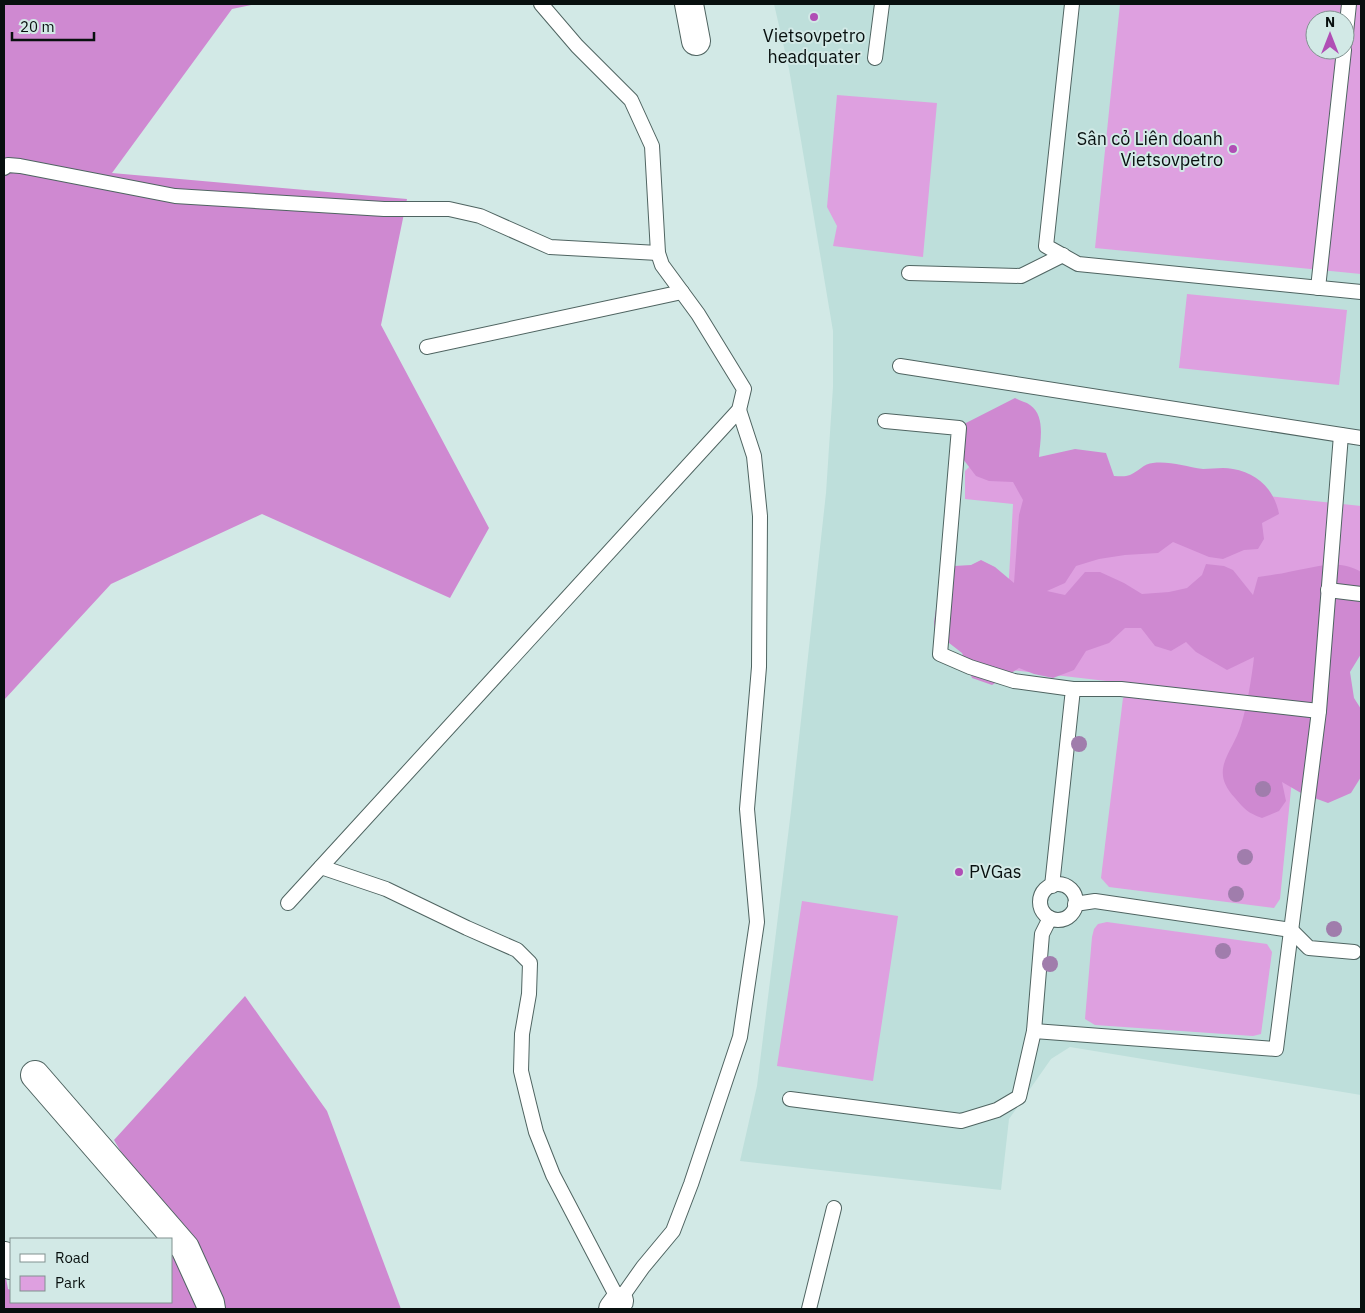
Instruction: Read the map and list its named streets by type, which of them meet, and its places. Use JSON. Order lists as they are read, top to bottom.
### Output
{
  "places": ["Vietsovpetro headquater", "Sân cỏ Liên doanh Vietsovpetro", "PVGas"],
  "legend": ["Road", "Park"],
  "scale_bar": "20 m",
  "north": "top"
}
